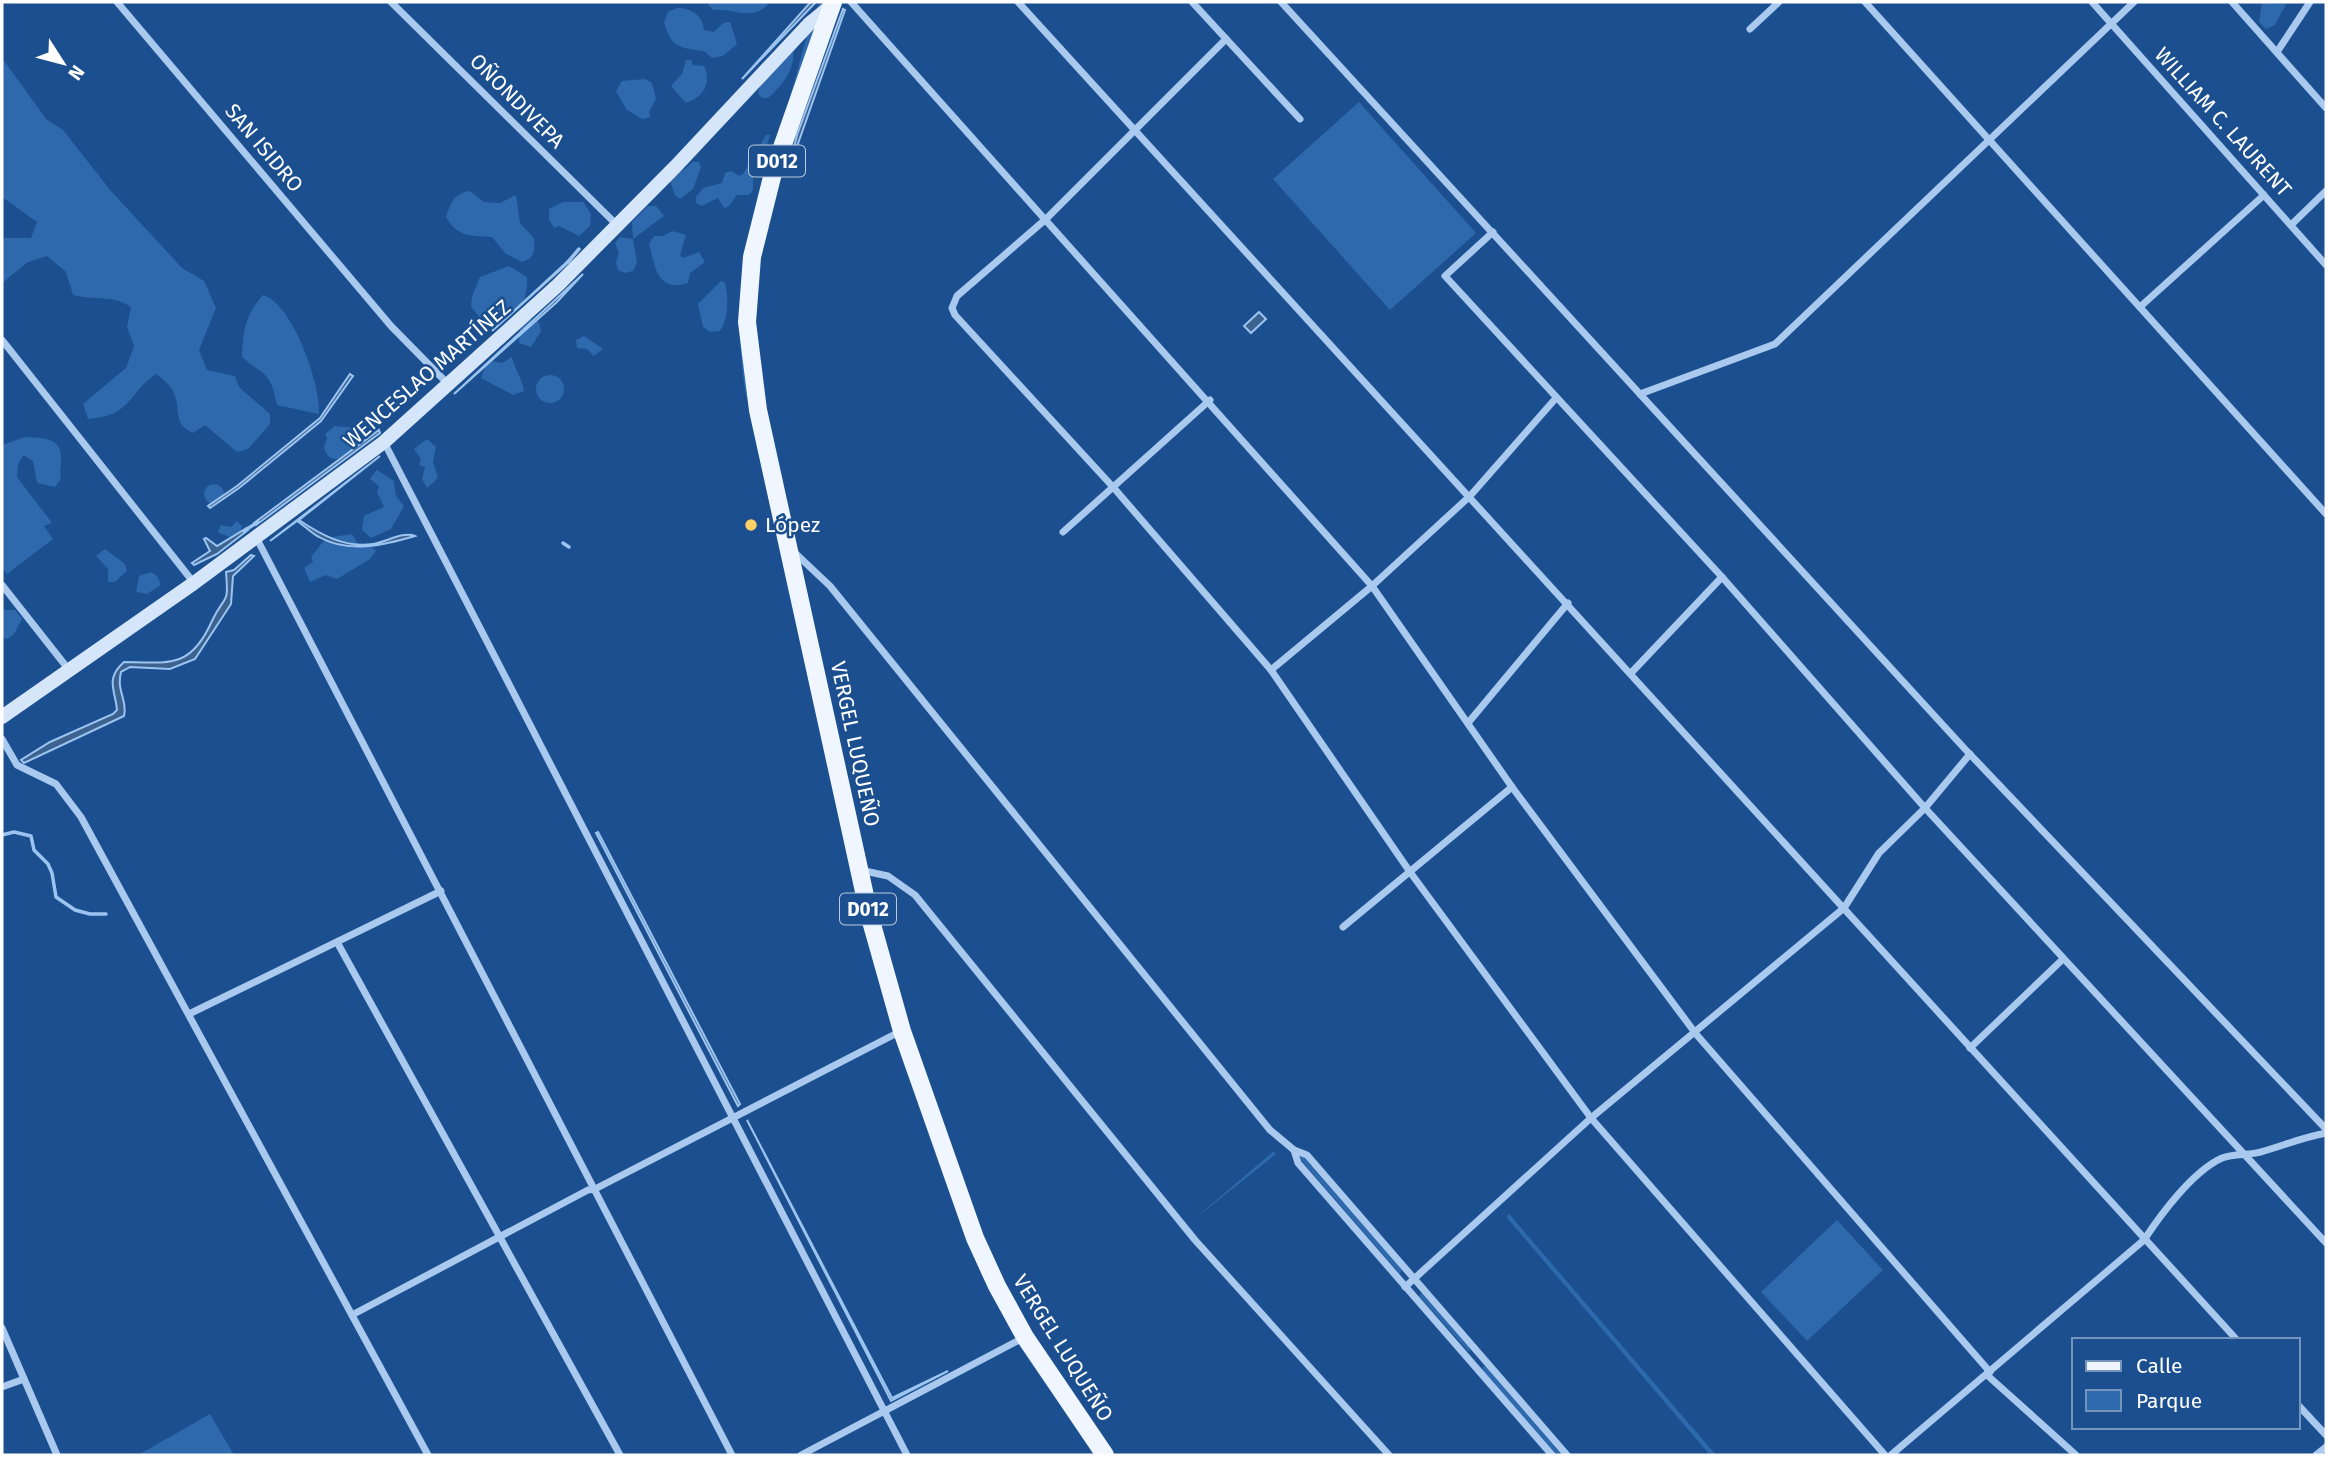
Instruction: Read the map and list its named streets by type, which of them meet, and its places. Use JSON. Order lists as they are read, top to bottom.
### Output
{
  "streets": {
    "main road": ["D012", "WENCESLAO MARTÍNEZ", "VERGEL LUQUEÑO"],
    "street": ["OÑONDIVEPA", "WILLIAM C. LAURENT", "SAN ISIDRO"]
  },
  "crossings": [
    ["OÑONDIVEPA", "WENCESLAO MARTÍNEZ"],
    ["SAN ISIDRO", "WENCESLAO MARTÍNEZ"],
    ["WENCESLAO MARTÍNEZ", "VERGEL LUQUEÑO"]
  ],
  "places": ["López"],
  "legend": ["Calle", "Parque"],
  "north": "bottom right"
}
